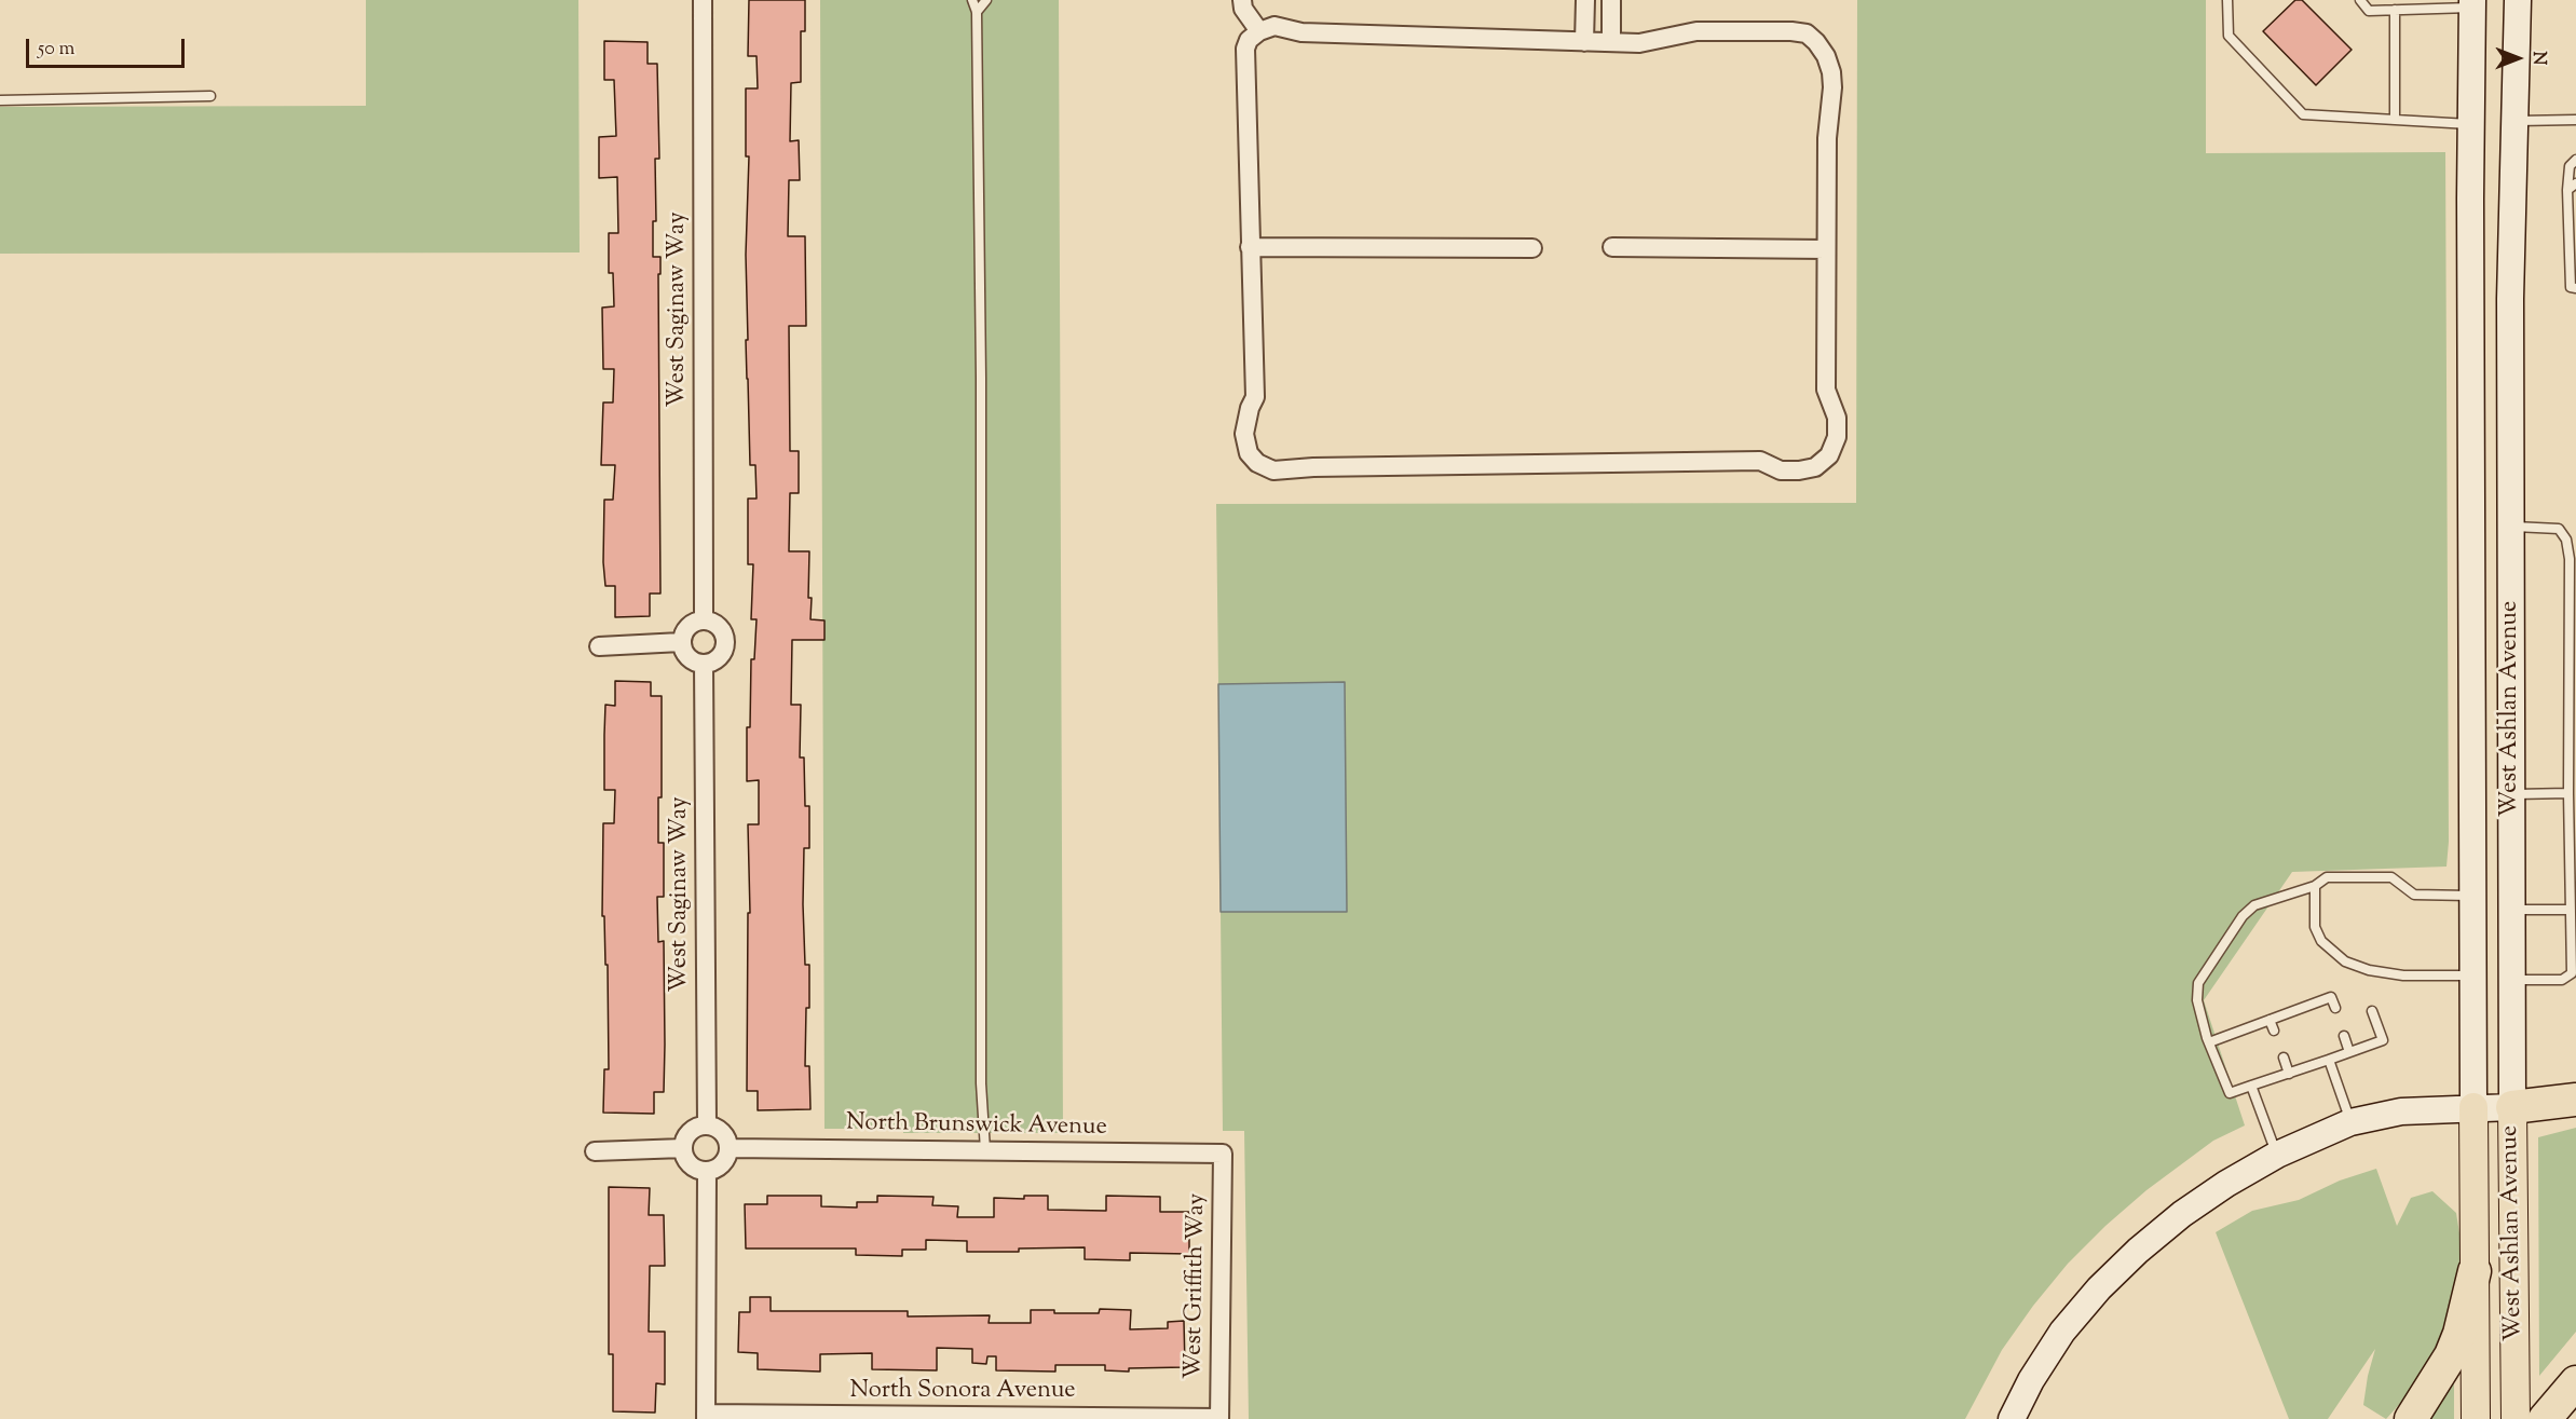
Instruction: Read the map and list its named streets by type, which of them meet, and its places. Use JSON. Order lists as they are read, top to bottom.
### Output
{
  "streets": {
    "main road": ["West Ashlan Avenue"],
    "street": [
      "West Saginaw Way",
      "North Brunswick Avenue",
      "West Griffith Way",
      "North Sonora Avenue"
    ]
  },
  "crossings": [
    ["West Saginaw Way", "North Brunswick Avenue"],
    ["North Brunswick Avenue", "West Griffith Way"],
    ["West Griffith Way", "North Sonora Avenue"]
  ],
  "scale_bar": "50 m",
  "north": "right"
}
